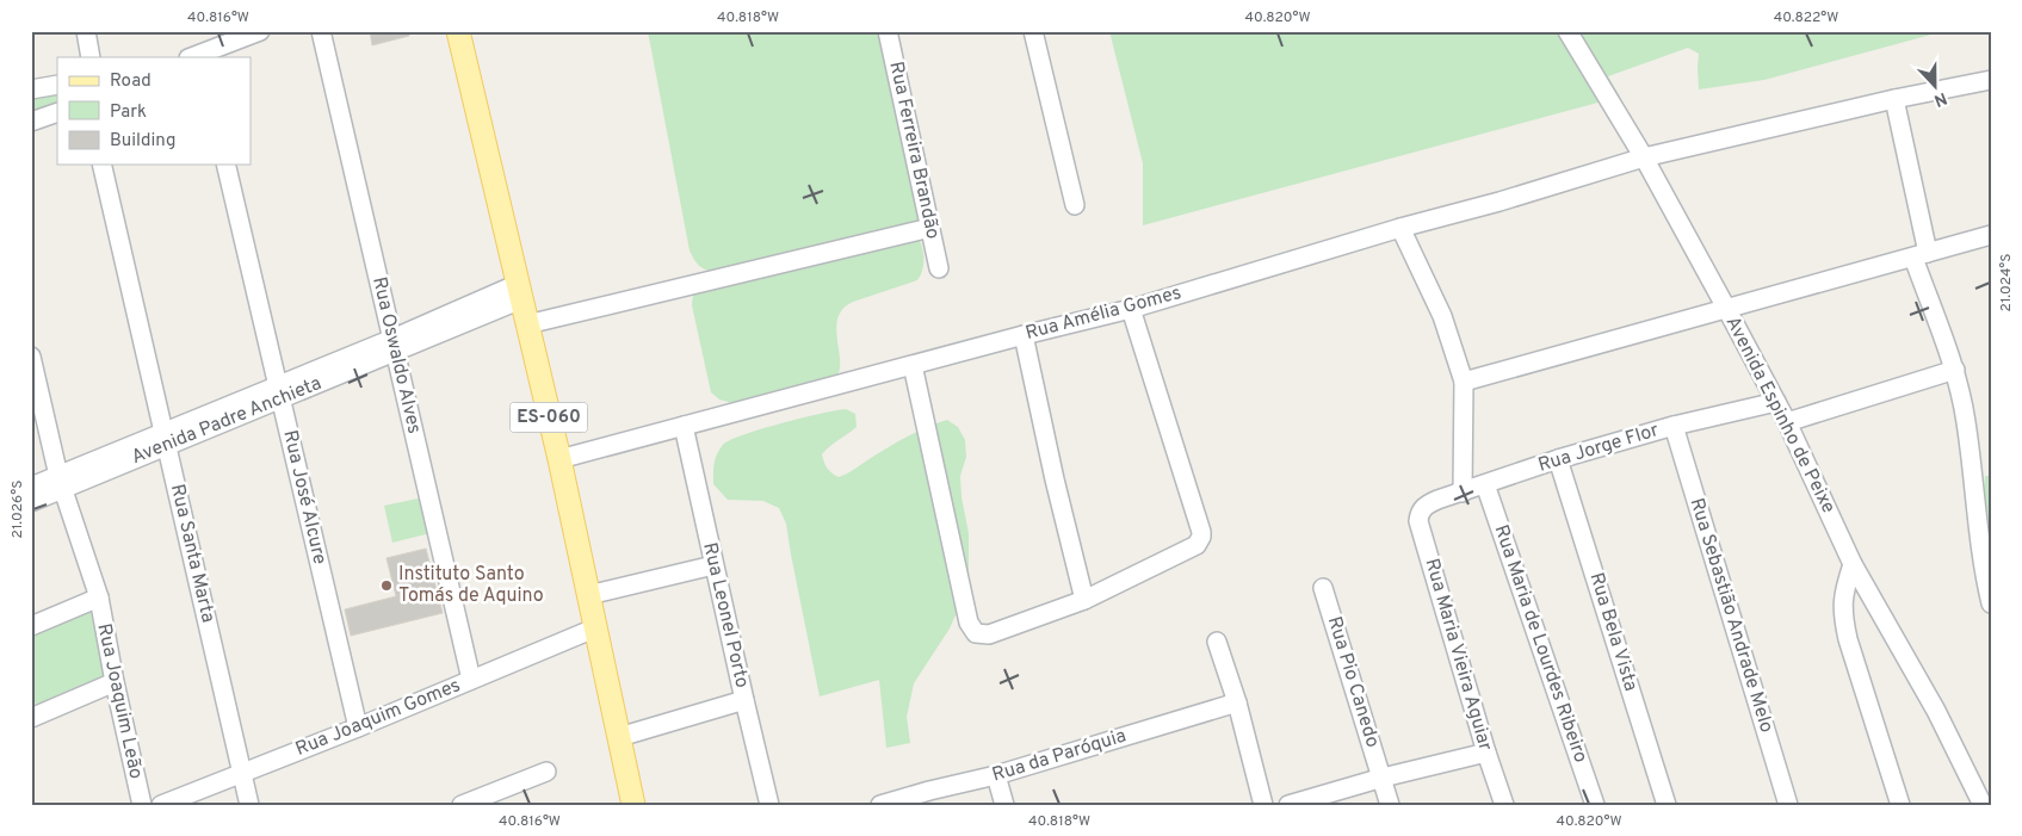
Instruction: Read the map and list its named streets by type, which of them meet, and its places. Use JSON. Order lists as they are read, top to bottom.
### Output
{
  "streets": {
    "main road": ["ES-060"],
    "street": [
      "Rua Ferreira Brandão",
      "Rua Amélia Gomes",
      "Rua Oswaldo Alves",
      "Avenida Espinho de Peixe",
      "Avenida Padre Anchieta",
      "Rua Jorge Flor",
      "Rua José Alcure",
      "Rua Santa Marta",
      "Rua Leonel Porto",
      "Rua Sebastião Andrade Melo",
      "Rua Bela Vista",
      "Rua Maria de Lourdes Ribeiro",
      "Rua Maria Vieira Aguiar",
      "Rua Pio Canedo",
      "Rua Joaquim Leão",
      "Rua Joaquim Gomes",
      "Rua da Paróquia"
    ]
  },
  "crossings": [
    ["Rua Amélia Gomes", "Avenida Espinho de Peixe"],
    ["Rua Amélia Gomes", "ES-060"],
    ["Rua Amélia Gomes", "Rua Leonel Porto"],
    ["Rua Oswaldo Alves", "Avenida Padre Anchieta"],
    ["Rua Oswaldo Alves", "Rua Joaquim Gomes"],
    ["Avenida Espinho de Peixe", "Rua Jorge Flor"],
    ["ES-060", "Avenida Padre Anchieta"],
    ["ES-060", "Rua Joaquim Gomes"],
    ["Avenida Padre Anchieta", "Rua José Alcure"],
    ["Avenida Padre Anchieta", "Rua Santa Marta"],
    ["Avenida Padre Anchieta", "Rua Joaquim Leão"],
    ["Rua Jorge Flor", "Rua Sebastião Andrade Melo"],
    ["Rua Jorge Flor", "Rua Bela Vista"],
    ["Rua Jorge Flor", "Rua Maria de Lourdes Ribeiro"],
    ["Rua Jorge Flor", "Rua Maria Vieira Aguiar"],
    ["Rua José Alcure", "Rua Joaquim Gomes"],
    ["Rua Santa Marta", "Rua Joaquim Gomes"]
  ],
  "places": ["Instituto Santo Tomás de Aquino"],
  "legend": ["Road", "Park", "Building"],
  "north": "bottom",
  "coordinates": [
    "40.816°W",
    "40.818°W",
    "40.820°W",
    "40.822°W",
    "21.024°S",
    "21.026°S"
  ]
}
